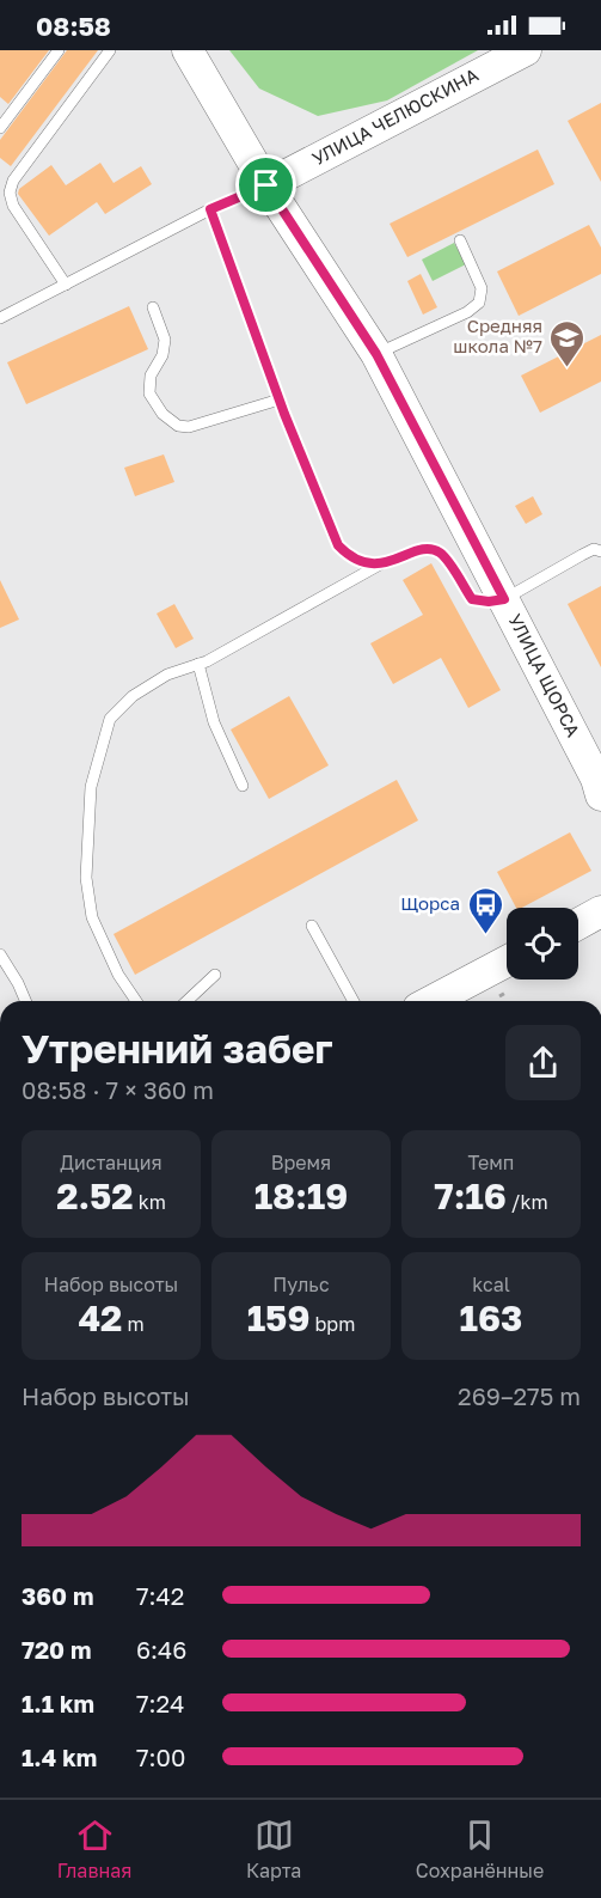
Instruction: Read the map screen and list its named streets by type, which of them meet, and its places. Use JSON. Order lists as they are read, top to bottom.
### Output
{
  "streets": {
    "street": ["УЛИЦА ЧЕЛЮСКИНА", "УЛИЦА ЩОРСА"]
  },
  "crossings": [
    ["УЛИЦА ЧЕЛЮСКИНА", "УЛИЦА ЩОРСА"]
  ],
  "places": {
    "school or university": ["Средняя школа №7"],
    "bus stop": ["Щорса"]
  },
  "page": {
    "status": "08:58",
    "heading": ["Утренний забег", "08:58 · 7 × 360 m"],
    "stats": [
      ["Дистанция", "2.52 km"],
      ["Время", "18:19"],
      ["Темп", "7:16 /km"],
      ["Набор высоты", "42 m"],
      ["Пульс", "159 bpm"],
      ["kcal", "163"]
    ],
    "chart": ["Набор высоты", "269–275 m"],
    "list": [
      {
        "name": "360 m",
        "note": "7:42"
      },
      {
        "name": "720 m",
        "note": "6:46"
      },
      {
        "name": "1.1 km",
        "note": "7:24"
      },
      {
        "name": "1.4 km",
        "note": "7:00"
      }
    ],
    "tabs": ["Главная", "Карта", "Сохранённые"]
  }
}
